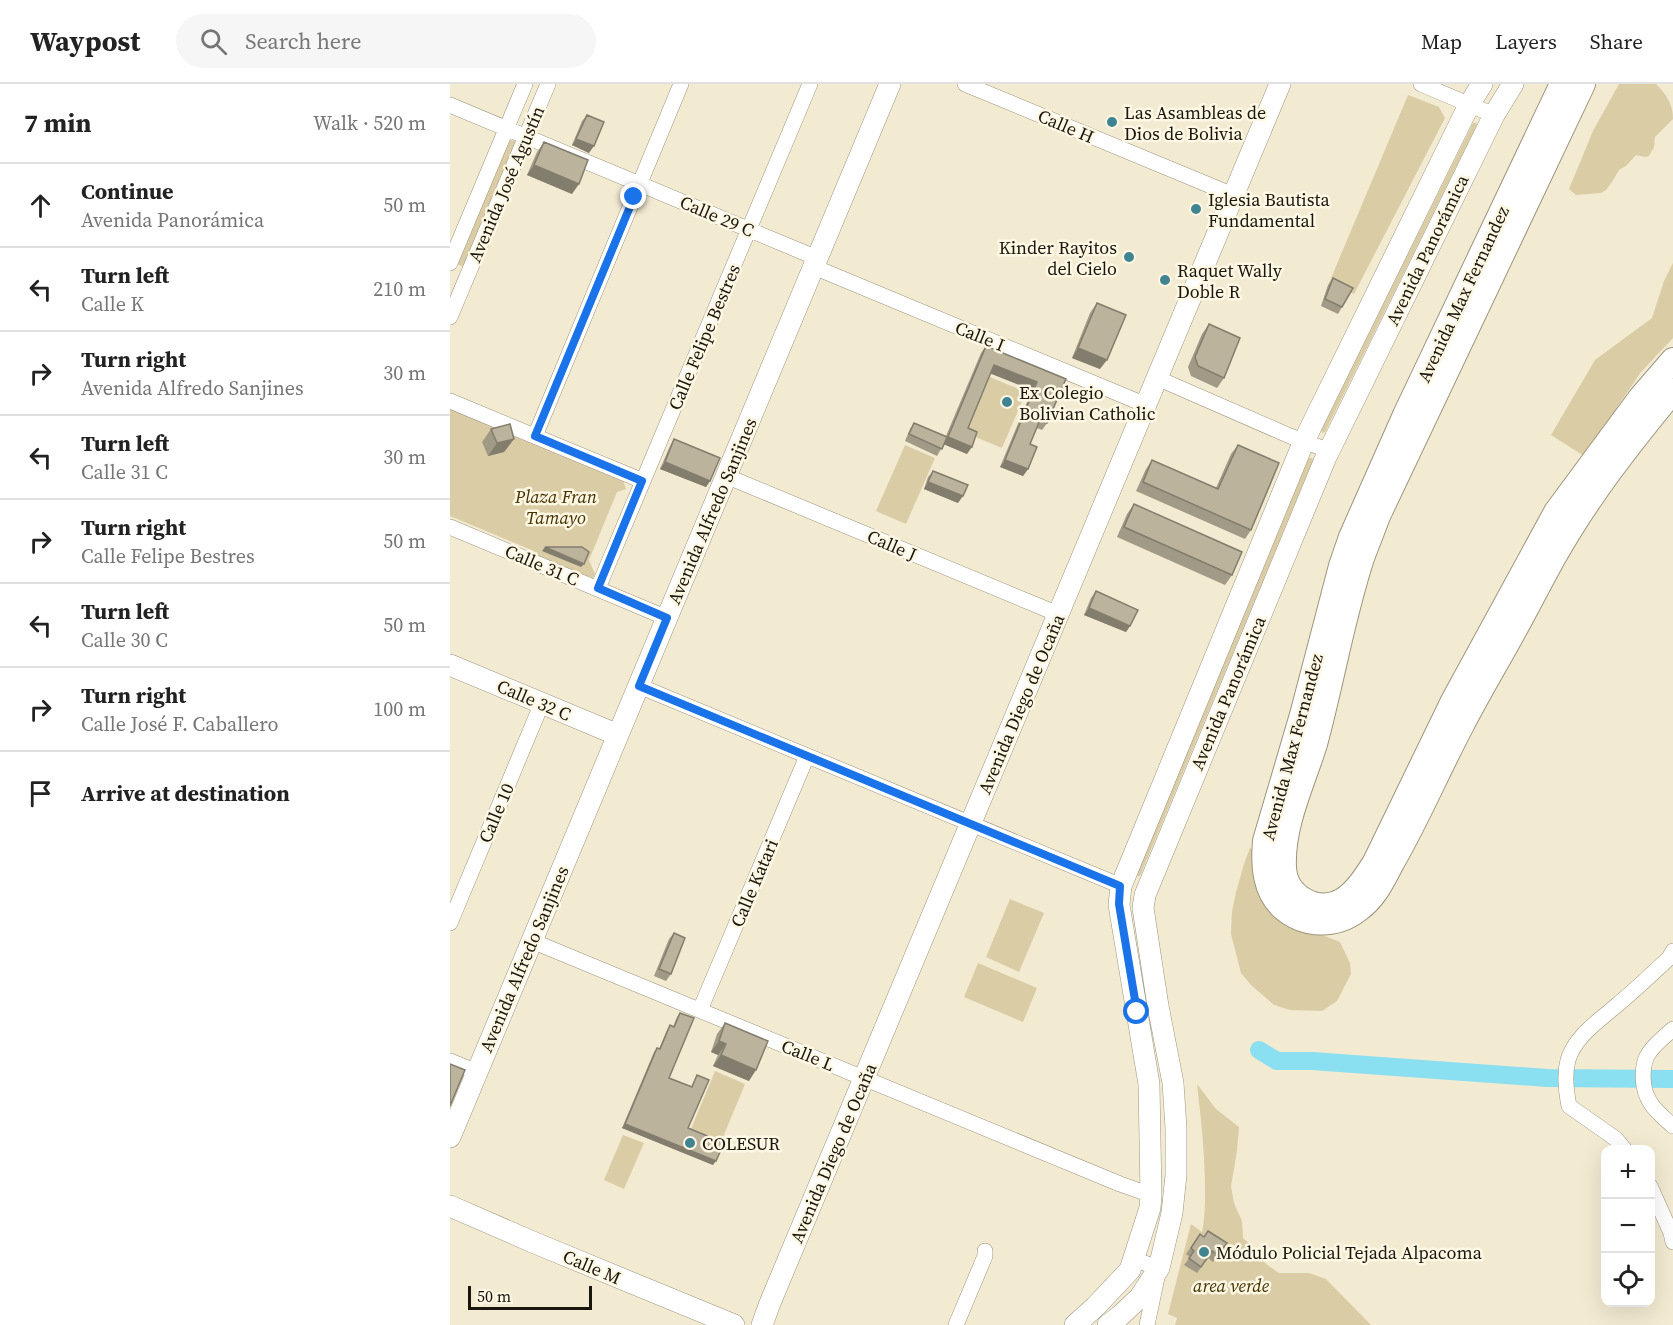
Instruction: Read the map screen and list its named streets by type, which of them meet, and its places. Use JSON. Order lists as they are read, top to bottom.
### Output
{
  "streets": {
    "main road": [
      "Avenida Panorámica",
      "Avenida Max Fernandez",
      "Avenida Alfredo Sanjines",
      "Calle 32 C",
      "Avenida Diego de Ocaña",
      "Calle M"
    ],
    "street": [
      "Calle H",
      "Avenida José Agustín",
      "Calle 29 C",
      "Calle I",
      "Calle Felipe Bestres",
      "Calle J",
      "Calle 31 C",
      "Calle 10",
      "Calle Katari",
      "Calle L"
    ]
  },
  "crossings": [
    ["Calle H", "Avenida Diego de Ocaña"],
    ["Avenida José Agustín", "Calle 29 C"],
    ["Calle 29 C", "Calle I"],
    ["Calle 29 C", "Calle Felipe Bestres"],
    ["Calle 29 C", "Avenida Alfredo Sanjines"],
    ["Avenida Panorámica", "Calle L"],
    ["Calle I", "Avenida Alfredo Sanjines"],
    ["Calle I", "Avenida Diego de Ocaña"],
    ["Calle Felipe Bestres", "Calle 31 C"],
    ["Avenida Alfredo Sanjines", "Calle J"],
    ["Avenida Alfredo Sanjines", "Calle 31 C"],
    ["Avenida Alfredo Sanjines", "Calle 32 C"],
    ["Avenida Alfredo Sanjines", "Calle L"],
    ["Calle J", "Avenida Diego de Ocaña"],
    ["Calle 32 C", "Calle 10"],
    ["Avenida Diego de Ocaña", "Calle L"],
    ["Calle Katari", "Calle L"]
  ],
  "parks": ["Plaza Fran Tamayo", "area verde"],
  "places": [
    "Las Asambleas de Dios de Bolivia",
    "Iglesia Bautista Fundamental",
    "Kinder Rayitos del Cielo",
    "Raquet Wally Doble R",
    "Ex Colegio Bolivian Catholic",
    "COLESUR",
    "Módulo Policial Tejada Alpacoma"
  ],
  "scale_bar": "50 m",
  "page": {
    "header": "Waypost",
    "search": "Search here",
    "nav": ["Map", "Layers", "Share"],
    "heading": ["7 min", "Walk · 520 m"],
    "list": [
      ["Continue", "Avenida Panorámica", "50 m"],
      ["Turn left", "Calle K", "210 m"],
      ["Turn right", "Avenida Alfredo Sanjines", "30 m"],
      ["Turn left", "Calle 31 C", "30 m"],
      ["Turn right", "Calle Felipe Bestres", "50 m"],
      ["Turn left", "Calle 30 C", "50 m"],
      ["Turn right", "Calle José F. Caballero", "100 m"],
      "Arrive at destination"
    ],
    "map_buttons": ["+", "−"],
    "scale": "50 m"
  }
}
